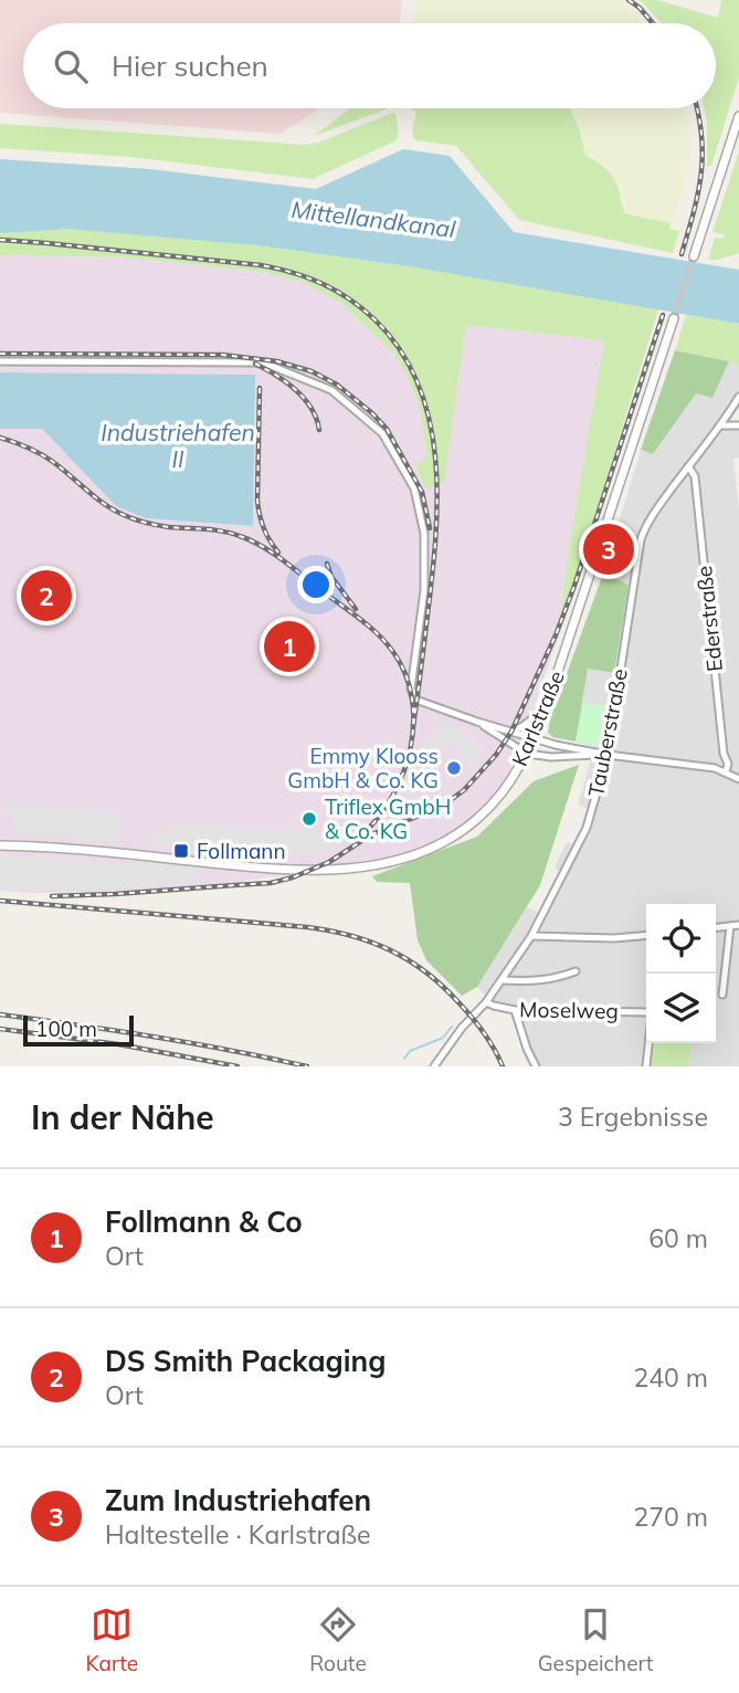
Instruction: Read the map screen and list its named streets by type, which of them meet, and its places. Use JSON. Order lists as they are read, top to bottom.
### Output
{
  "streets": {
    "street": [
      "Ederstraße",
      "Karlstraße",
      "Tauberstraße",
      "Moselweg"
    ]
  },
  "crossings": [
    ["Ederstraße", "Tauberstraße"],
    ["Tauberstraße", "Moselweg"]
  ],
  "water": ["Mittellandkanal", "Industriehafen II"],
  "places": {
    "other": ["Emmy Klooss GmbH & Co. KG", "Triflex GmbH & Co. KG"],
    "transit": ["Follmann"]
  },
  "scale_bar": "100 m",
  "page": {
    "search": "Hier suchen",
    "pins": ["3", "2", "1"],
    "scale": "100 m",
    "heading": ["In der Nähe", "3 Ergebnisse"],
    "list": [
      {
        "mark": "1",
        "name": "Follmann & Co",
        "note": "Ort",
        "value": "60 m"
      },
      {
        "mark": "2",
        "name": "DS Smith Packaging",
        "note": "Ort",
        "value": "240 m"
      },
      {
        "mark": "3",
        "name": "Zum Industriehafen",
        "note": "Haltestelle · Karlstraße",
        "value": "270 m"
      }
    ],
    "nav": ["Karte", "Route", "Gespeichert"]
  }
}
